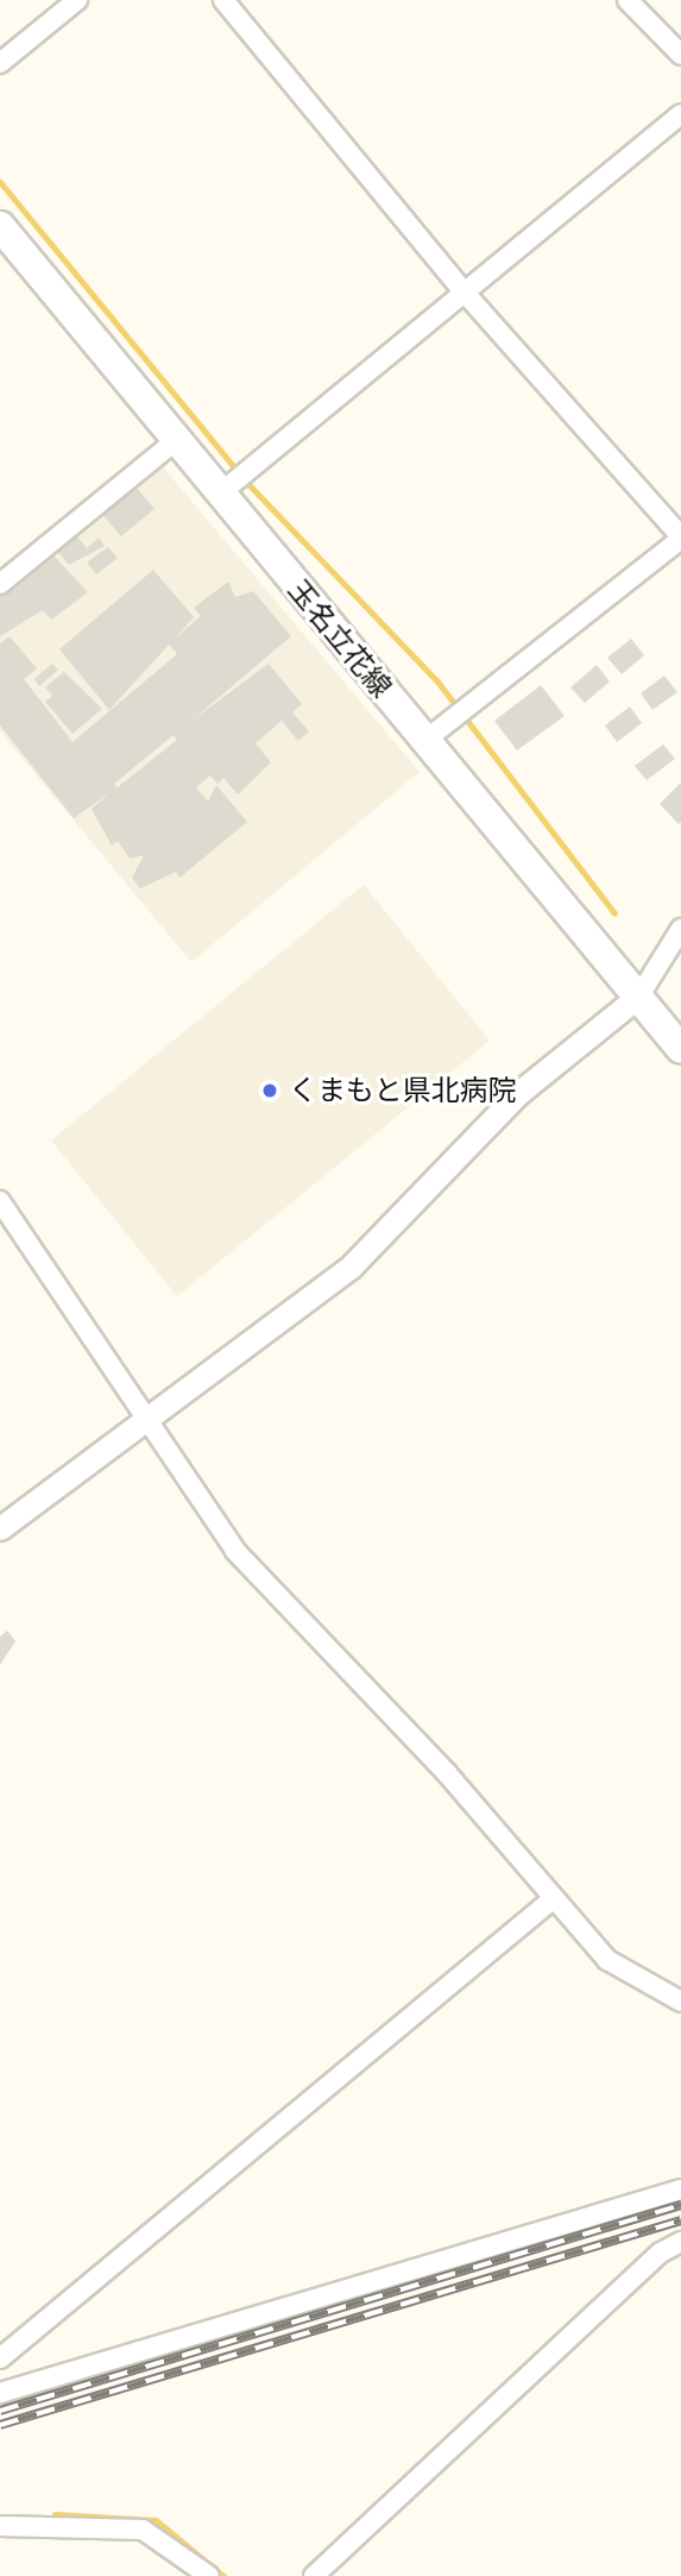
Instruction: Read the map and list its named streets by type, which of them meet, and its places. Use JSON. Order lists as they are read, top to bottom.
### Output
{
  "streets": {
    "main road": ["玉名立花線"]
  },
  "places": ["くまもと県北病院"]
}
